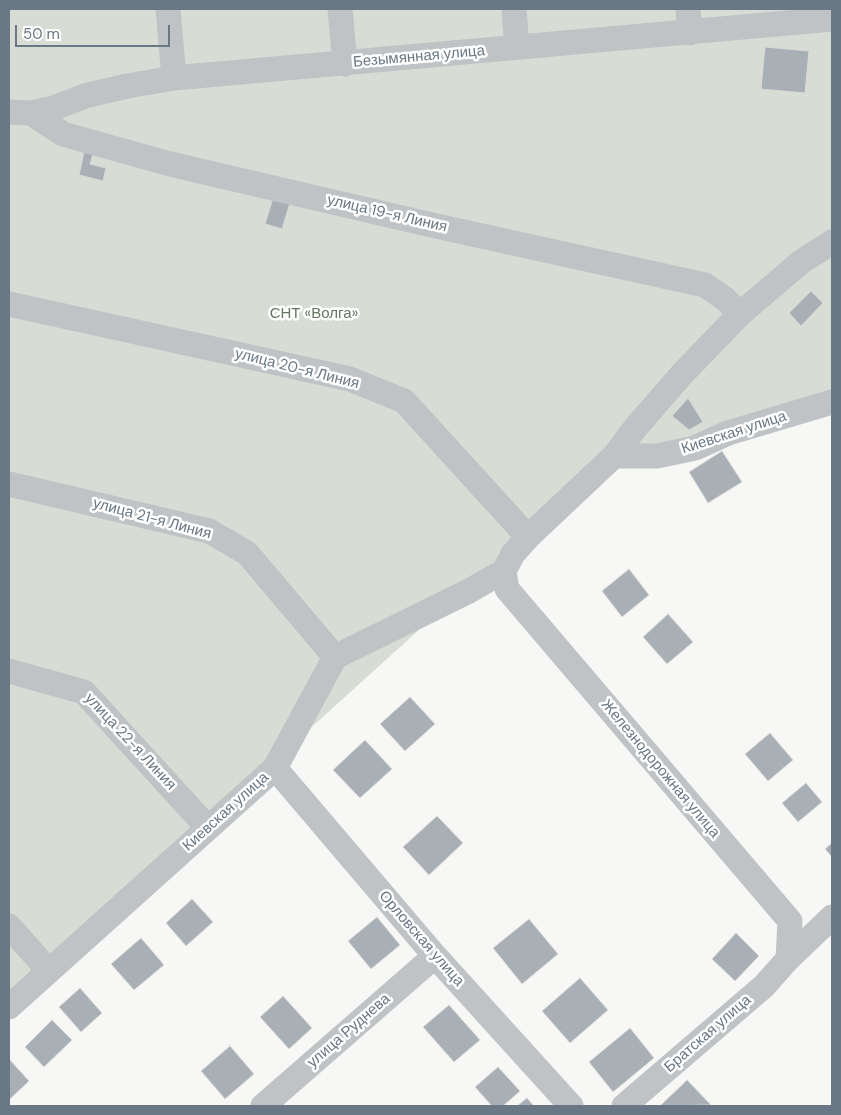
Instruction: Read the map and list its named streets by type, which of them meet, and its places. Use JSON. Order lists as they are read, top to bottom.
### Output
{
  "streets": {
    "street": [
      "Безымянная улица",
      "улица 19-я Линия",
      "улица 20-я Линия",
      "Киевская улица",
      "улица 21-я Линия",
      "улица 22-я Линия",
      "Железнодорожная улица",
      "Орловская улица",
      "улица Руднева",
      "Братская улица"
    ]
  },
  "crossings": [
    ["Безымянная улица", "улица 19-я Линия"],
    ["Киевская улица", "улица 21-я Линия"],
    ["Киевская улица", "улица 22-я Линия"],
    ["Киевская улица", "Орловская улица"],
    ["Железнодорожная улица", "Братская улица"],
    ["Орловская улица", "улица Руднева"]
  ],
  "parks": ["СНТ «Волга»"],
  "scale_bar": "50 m"
}
